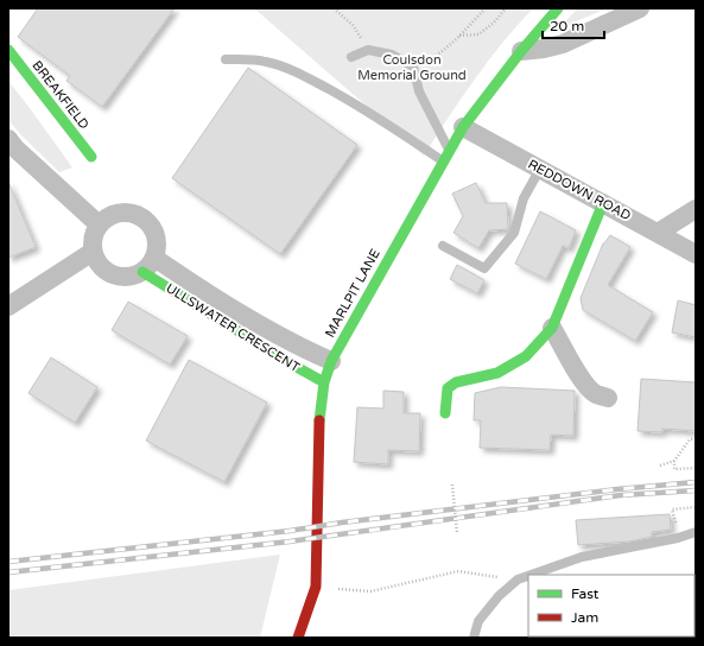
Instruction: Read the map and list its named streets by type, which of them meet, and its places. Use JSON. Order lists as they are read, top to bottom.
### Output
{
  "streets": {
    "main road": ["BREAKFIELD", "MARLPIT LANE", "ULLSWATER CRESCENT"],
    "street": ["REDDOWN ROAD"]
  },
  "crossings": [
    ["REDDOWN ROAD", "MARLPIT LANE"],
    ["MARLPIT LANE", "ULLSWATER CRESCENT"]
  ],
  "parks": ["Coulsdon Memorial Ground"],
  "legend": ["Fast", "Jam"],
  "scale_bar": "20 m"
}
